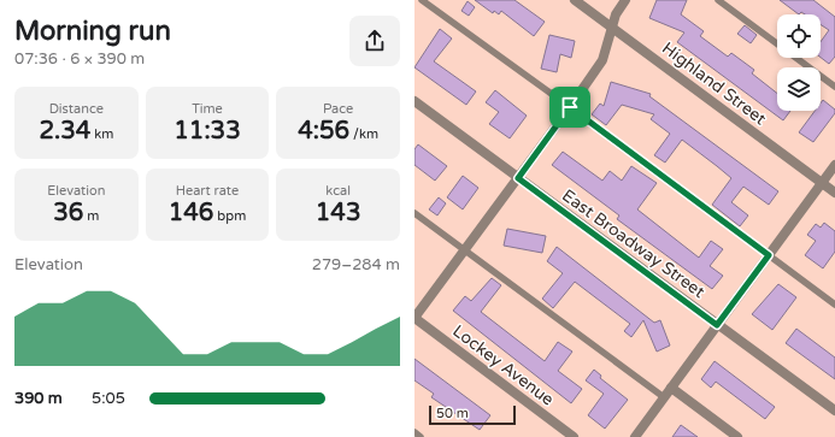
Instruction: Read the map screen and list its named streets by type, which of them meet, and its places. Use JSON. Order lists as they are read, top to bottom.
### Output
{
  "streets": {
    "street": ["Highland Street", "East Broadway Street", "Lockey Avenue"]
  },
  "scale_bar": "50 m",
  "page": {
    "heading": ["Morning run", "07:36 · 6 × 390 m"],
    "stats": [
      ["Distance", "2.34 km"],
      ["Time", "11:33"],
      ["Pace", "4:56 /km"],
      ["Elevation", "36 m"],
      ["Heart rate", "146 bpm"],
      ["kcal", "143"]
    ],
    "chart": ["Elevation", "279–284 m"],
    "list": [
      {
        "name": "390 m",
        "note": "5:05"
      }
    ],
    "scale": "50 m"
  }
}
